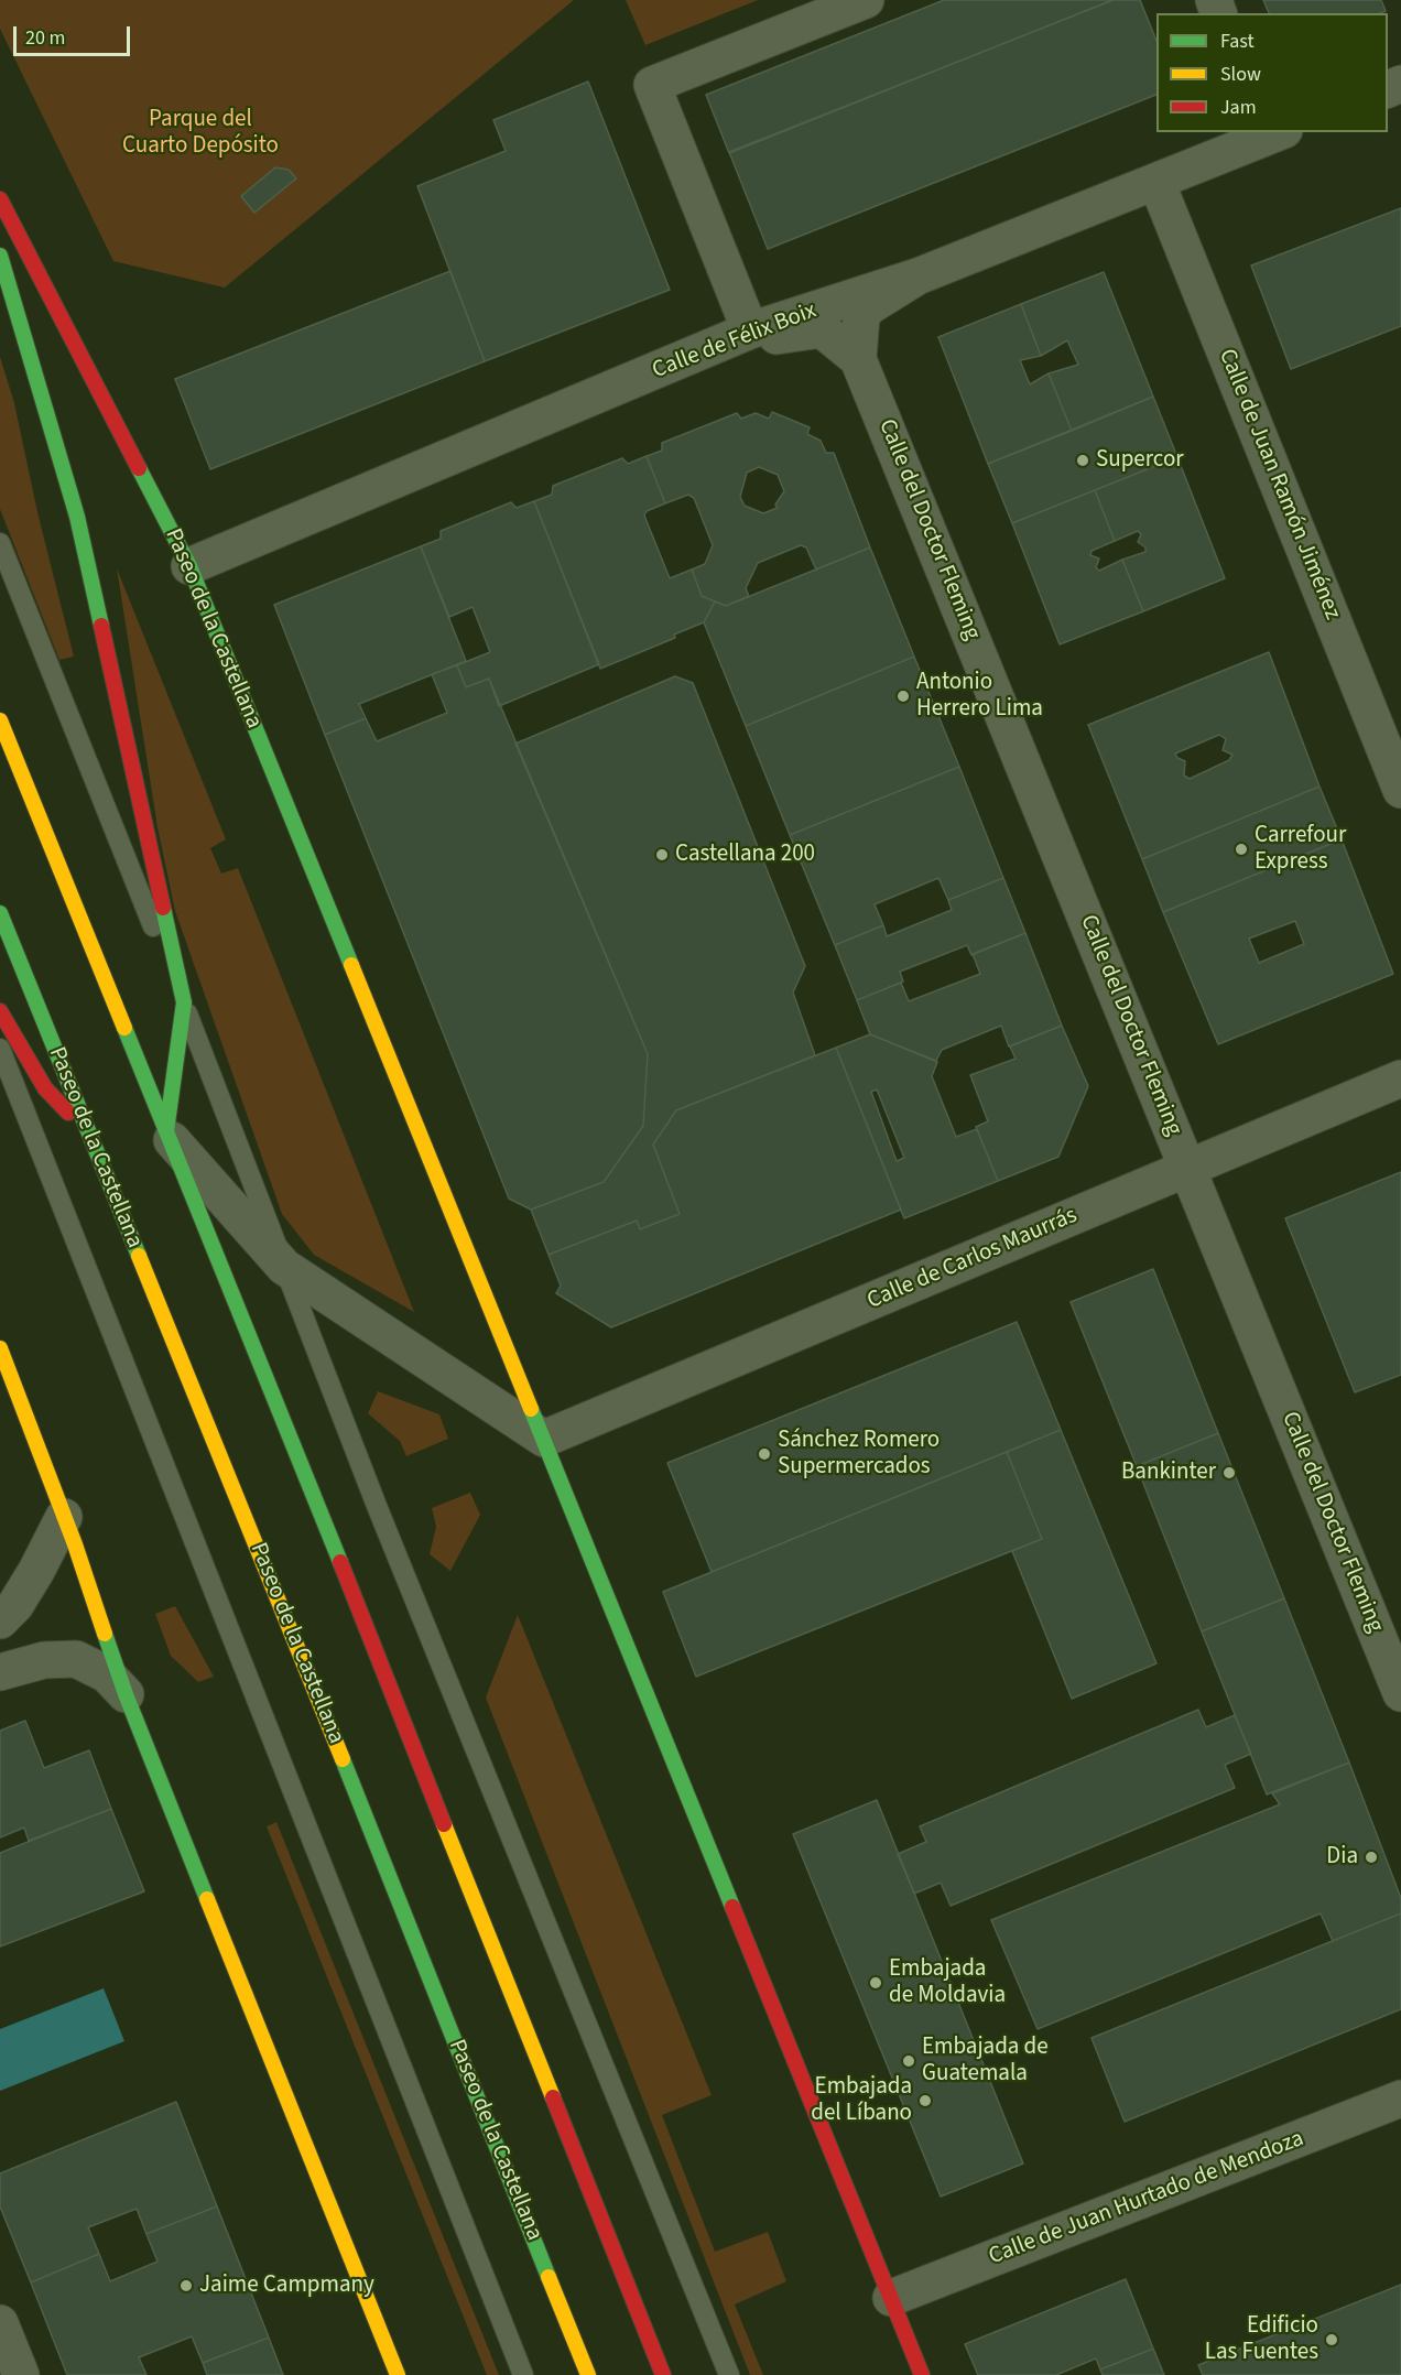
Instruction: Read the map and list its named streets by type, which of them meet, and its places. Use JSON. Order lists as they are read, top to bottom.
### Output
{
  "streets": {
    "main road": ["Paseo de la Castellana"],
    "street": [
      "Calle de Félix Boix",
      "Calle de Juan Ramón Jiménez",
      "Calle del Doctor Fleming",
      "Calle de Carlos Maurrás",
      "Calle de Juan Hurtado de Mendoza"
    ]
  },
  "crossings": [
    ["Calle de Félix Boix", "Calle de Juan Ramón Jiménez"],
    ["Calle de Félix Boix", "Calle del Doctor Fleming"],
    ["Calle de Félix Boix", "Paseo de la Castellana"],
    ["Calle del Doctor Fleming", "Calle de Carlos Maurrás"],
    ["Paseo de la Castellana", "Calle de Carlos Maurrás"],
    ["Paseo de la Castellana", "Calle de Juan Hurtado de Mendoza"]
  ],
  "parks": ["Parque del Cuarto Depósito"],
  "places": [
    "Supercor",
    "Antonio Herrero Lima",
    "Carrefour Express",
    "Castellana 200",
    "Sánchez Romero Supermercados",
    "Bankinter",
    "Dia",
    "Embajada de Moldavia",
    "Embajada de Guatemala",
    "Embajada del Líbano",
    "Jaime Campmany",
    "Edificio Las Fuentes"
  ],
  "legend": ["Fast", "Slow", "Jam"],
  "scale_bar": "20 m"
}
